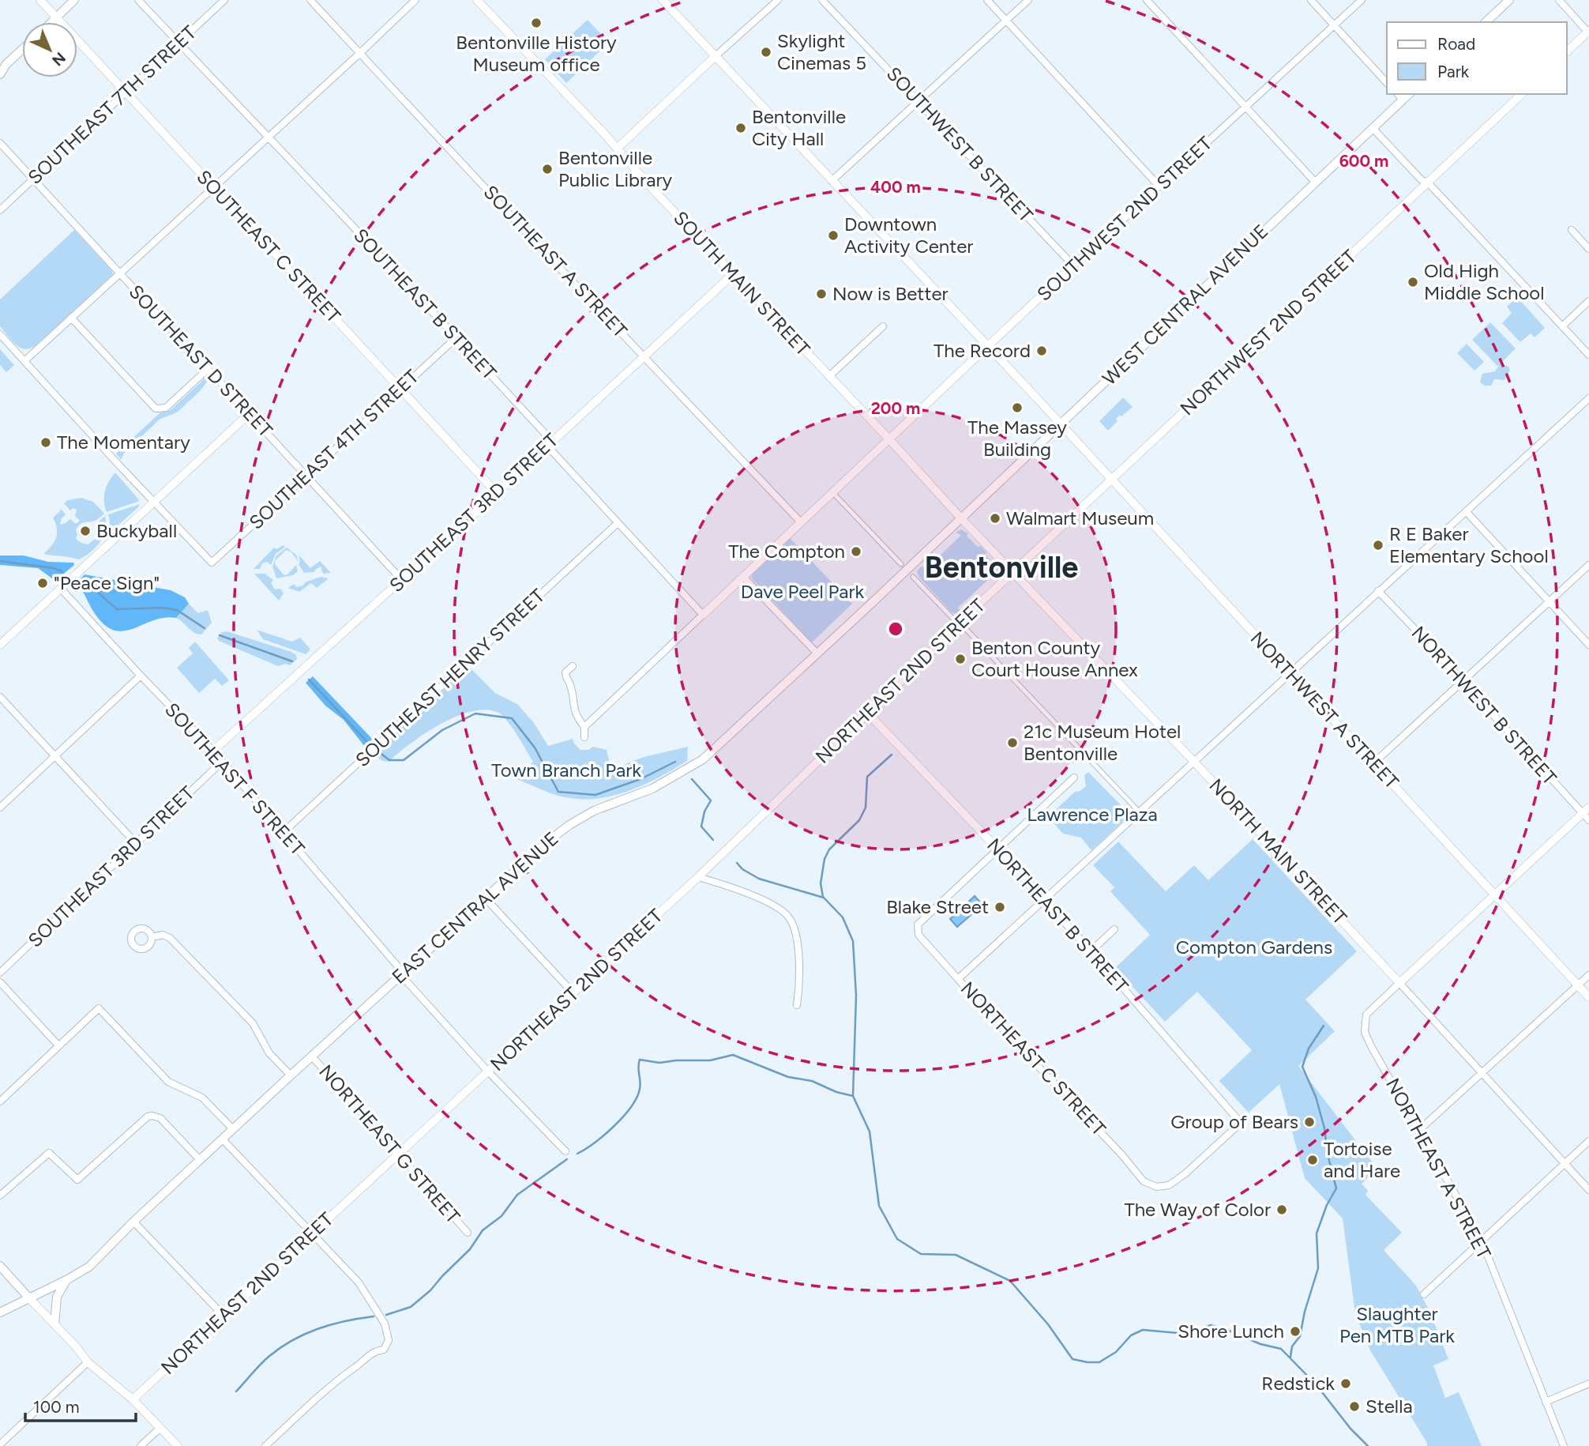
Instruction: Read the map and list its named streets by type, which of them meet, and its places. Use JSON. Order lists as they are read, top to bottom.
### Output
{
  "streets": {
    "main road": ["WEST CENTRAL AVENUE", "EAST CENTRAL AVENUE"],
    "street": [
      "SOUTHEAST 7TH STREET",
      "SOUTHWEST B STREET",
      "SOUTHWEST 2ND STREET",
      "SOUTHEAST C STREET",
      "SOUTHEAST A STREET",
      "SOUTH MAIN STREET",
      "SOUTHEAST B STREET",
      "NORTHWEST 2ND STREET",
      "SOUTHEAST D STREET",
      "SOUTHEAST 4TH STREET",
      "SOUTHEAST 3RD STREET",
      "SOUTHEAST HENRY STREET",
      "NORTHEAST 2ND STREET",
      "NORTHWEST B STREET",
      "NORTHWEST A STREET",
      "SOUTHEAST F STREET",
      "NORTH MAIN STREET",
      "NORTHEAST B STREET",
      "NORTHEAST C STREET",
      "NORTHEAST G STREET",
      "NORTHEAST A STREET"
    ]
  },
  "crossings": [
    ["SOUTHEAST 7TH STREET", "SOUTHEAST C STREET"],
    ["SOUTHEAST 7TH STREET", "SOUTHEAST B STREET"],
    ["SOUTHEAST 7TH STREET", "SOUTHEAST D STREET"],
    ["SOUTHWEST B STREET", "SOUTHWEST 2ND STREET"],
    ["SOUTHWEST 2ND STREET", "SOUTHEAST A STREET"],
    ["SOUTHWEST 2ND STREET", "SOUTH MAIN STREET"],
    ["SOUTHWEST 2ND STREET", "SOUTHEAST B STREET"],
    ["SOUTHWEST 2ND STREET", "NORTHWEST A STREET"],
    ["SOUTHEAST C STREET", "SOUTHEAST 4TH STREET"],
    ["SOUTHEAST C STREET", "SOUTHEAST 3RD STREET"],
    ["SOUTHEAST A STREET", "SOUTHEAST 3RD STREET"],
    ["SOUTH MAIN STREET", "WEST CENTRAL AVENUE"],
    ["SOUTH MAIN STREET", "SOUTHEAST 3RD STREET"],
    ["SOUTH MAIN STREET", "NORTH MAIN STREET"],
    ["SOUTH MAIN STREET", "EAST CENTRAL AVENUE"],
    ["SOUTHEAST B STREET", "SOUTHEAST 4TH STREET"],
    ["SOUTHEAST B STREET", "SOUTHEAST 3RD STREET"],
    ["SOUTHEAST B STREET", "SOUTHEAST HENRY STREET"],
    ["WEST CENTRAL AVENUE", "NORTHWEST A STREET"],
    ["WEST CENTRAL AVENUE", "NORTH MAIN STREET"],
    ["WEST CENTRAL AVENUE", "EAST CENTRAL AVENUE"],
    ["NORTHWEST 2ND STREET", "NORTHEAST 2ND STREET"],
    ["NORTHWEST 2ND STREET", "NORTHWEST A STREET"],
    ["NORTHWEST 2ND STREET", "NORTH MAIN STREET"],
    ["SOUTHEAST D STREET", "SOUTHEAST 4TH STREET"],
    ["SOUTHEAST D STREET", "SOUTHEAST 3RD STREET"],
    ["SOUTHEAST 3RD STREET", "SOUTHEAST F STREET"],
    ["SOUTHEAST HENRY STREET", "SOUTHEAST F STREET"],
    ["NORTHEAST 2ND STREET", "SOUTHEAST F STREET"],
    ["NORTHEAST 2ND STREET", "NORTH MAIN STREET"],
    ["NORTHEAST 2ND STREET", "NORTHEAST B STREET"],
    ["NORTHEAST 2ND STREET", "NORTHEAST G STREET"],
    ["SOUTHEAST F STREET", "EAST CENTRAL AVENUE"],
    ["NORTH MAIN STREET", "EAST CENTRAL AVENUE"],
    ["NORTH MAIN STREET", "NORTHEAST A STREET"],
    ["EAST CENTRAL AVENUE", "NORTHEAST G STREET"],
    ["NORTHEAST B STREET", "NORTHEAST C STREET"]
  ],
  "districts": ["Bentonville"],
  "parks": [
    "Dave Peel Park",
    "Town Branch Park",
    "Lawrence Plaza",
    "Compton Gardens",
    "Slaughter Pen MTB Park"
  ],
  "places": [
    "Bentonville History Museum office",
    "Skylight Cinemas 5",
    "Bentonville City Hall",
    "Bentonville Public Library",
    "Downtown Activity Center",
    "Old High Middle School",
    "Now is Better",
    "The Record",
    "The Massey Building",
    "The Momentary",
    "Walmart Museum",
    "Buckyball",
    "R E Baker Elementary School",
    "The Compton",
    "\"Peace Sign\"",
    "Benton County Court House Annex",
    "21c Museum Hotel Bentonville",
    "Blake Street",
    "Group of Bears",
    "Tortoise and Hare",
    "The Way of Color",
    "Shore Lunch",
    "Redstick",
    "Stella"
  ],
  "legend": ["Road", "Park"],
  "scale_bar": "100 m",
  "north": "bottom right",
  "rings": ["600 m", "400 m", "200 m"]
}
